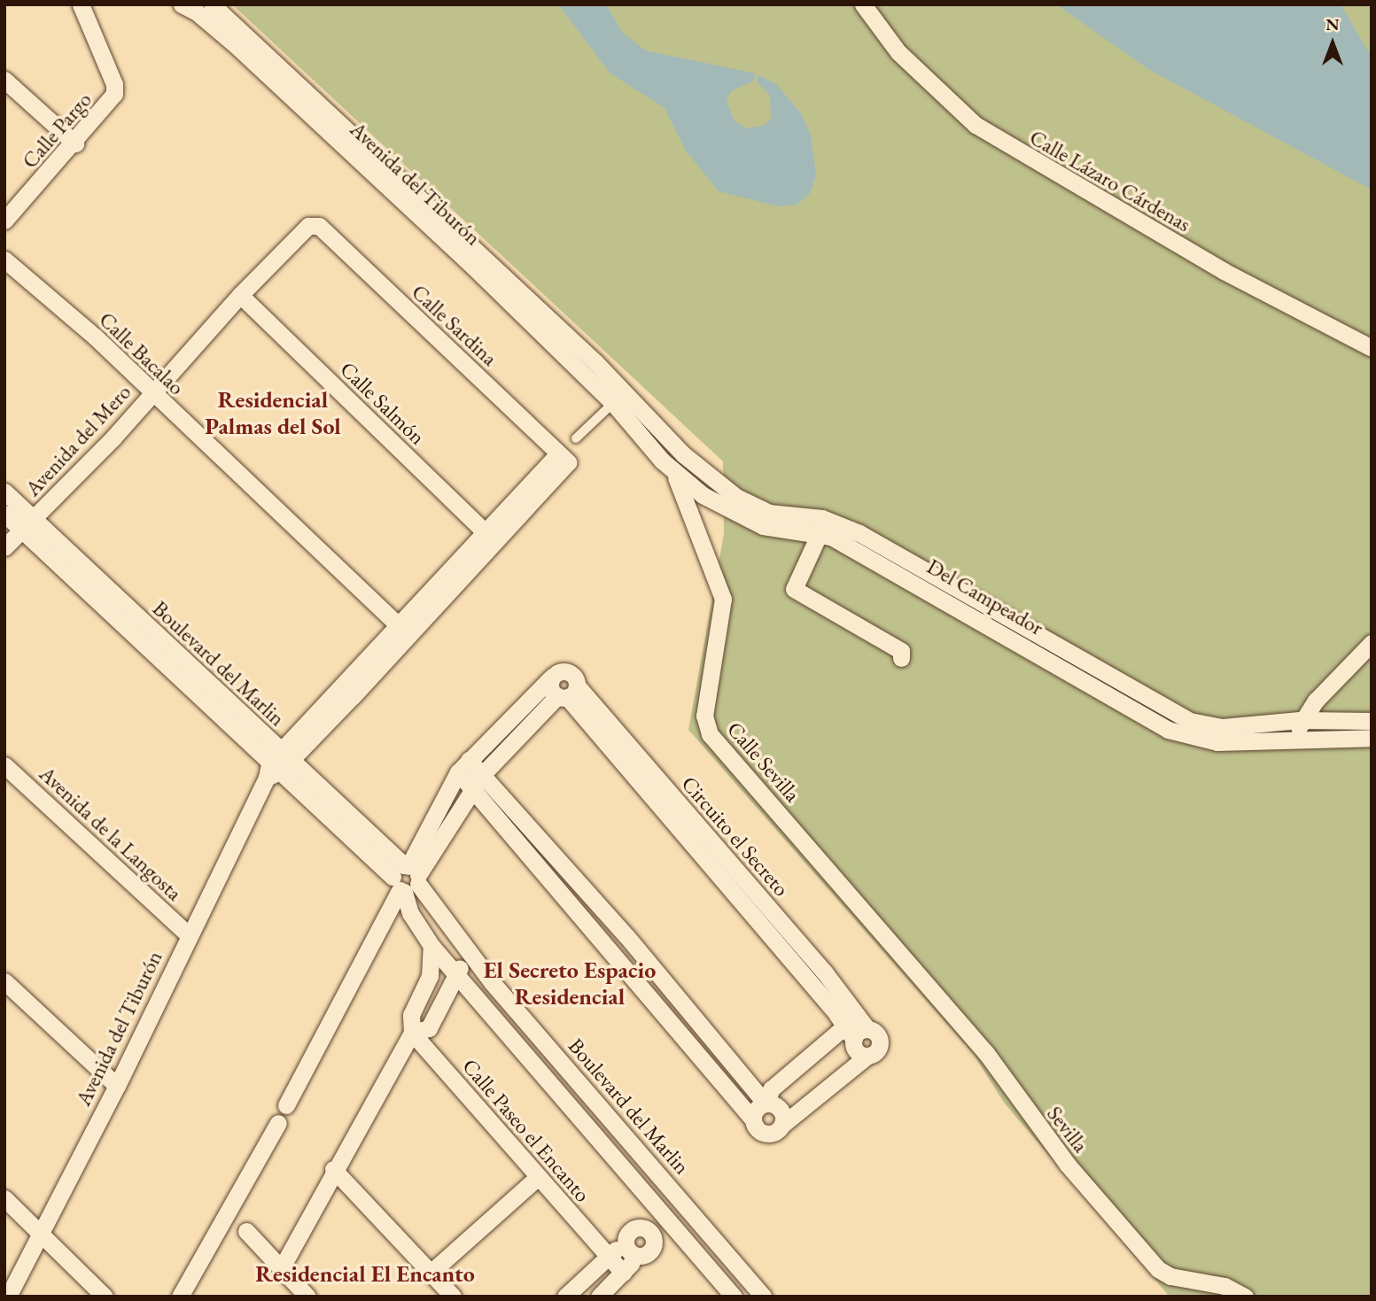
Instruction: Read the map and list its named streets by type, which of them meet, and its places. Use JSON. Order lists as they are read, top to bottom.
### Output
{
  "streets": {
    "street": [
      "Calle Pargo",
      "Calle Lázaro Cárdenas",
      "Avenida del Tiburón",
      "Calle Sardina",
      "Calle Bacalao",
      "Calle Salmón",
      "Avenida del Mero",
      "Del Campeador",
      "Boulevard del Marlin",
      "Calle Sevilla",
      "Avenida de la Langosta",
      "Circuito el Secreto",
      "Sevilla",
      "Calle Paseo el Encanto"
    ]
  },
  "crossings": [
    ["Avenida del Tiburón", "Calle Sardina"],
    ["Avenida del Tiburón", "Calle Bacalao"],
    ["Avenida del Tiburón", "Calle Salmón"],
    ["Avenida del Tiburón", "Del Campeador"],
    ["Avenida del Tiburón", "Boulevard del Marlin"],
    ["Avenida del Tiburón", "Avenida de la Langosta"],
    ["Calle Sardina", "Avenida del Mero"],
    ["Calle Bacalao", "Avenida del Mero"],
    ["Calle Salmón", "Avenida del Mero"],
    ["Avenida del Mero", "Boulevard del Marlin"],
    ["Del Campeador", "Calle Sevilla"],
    ["Calle Sevilla", "Sevilla"]
  ],
  "districts": ["Residencial Palmas del Sol", "El Secreto Espacio Residencial", "Residencial El Encanto"],
  "north": "top"
}
